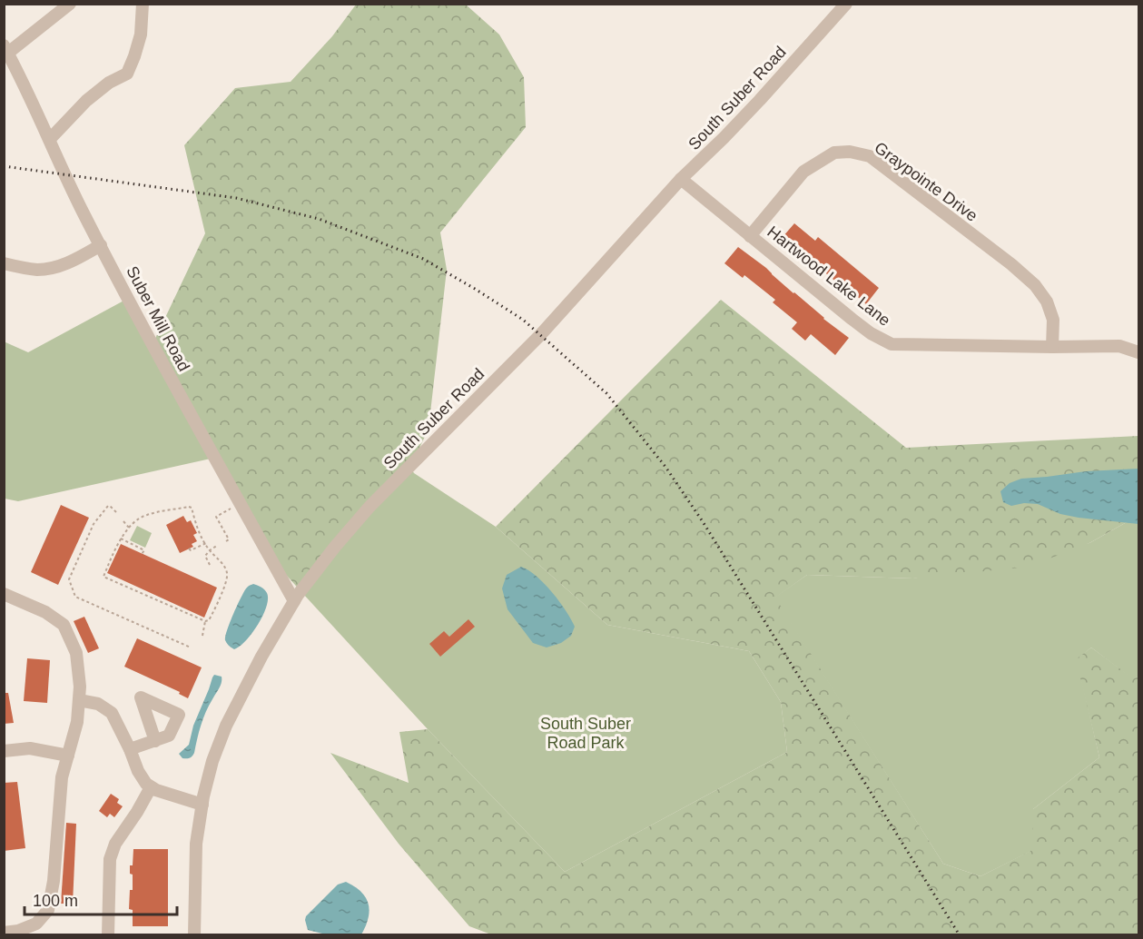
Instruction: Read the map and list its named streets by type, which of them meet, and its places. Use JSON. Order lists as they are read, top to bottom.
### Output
{
  "streets": {
    "street": [
      "South Suber Road",
      "Graypointe Drive",
      "Hartwood Lake Lane",
      "Suber Mill Road"
    ]
  },
  "crossings": [
    ["South Suber Road", "Hartwood Lake Lane"],
    ["South Suber Road", "Suber Mill Road"],
    ["Graypointe Drive", "Hartwood Lake Lane"]
  ],
  "parks": ["South Suber Road Park"],
  "scale_bar": "100 m"
}
